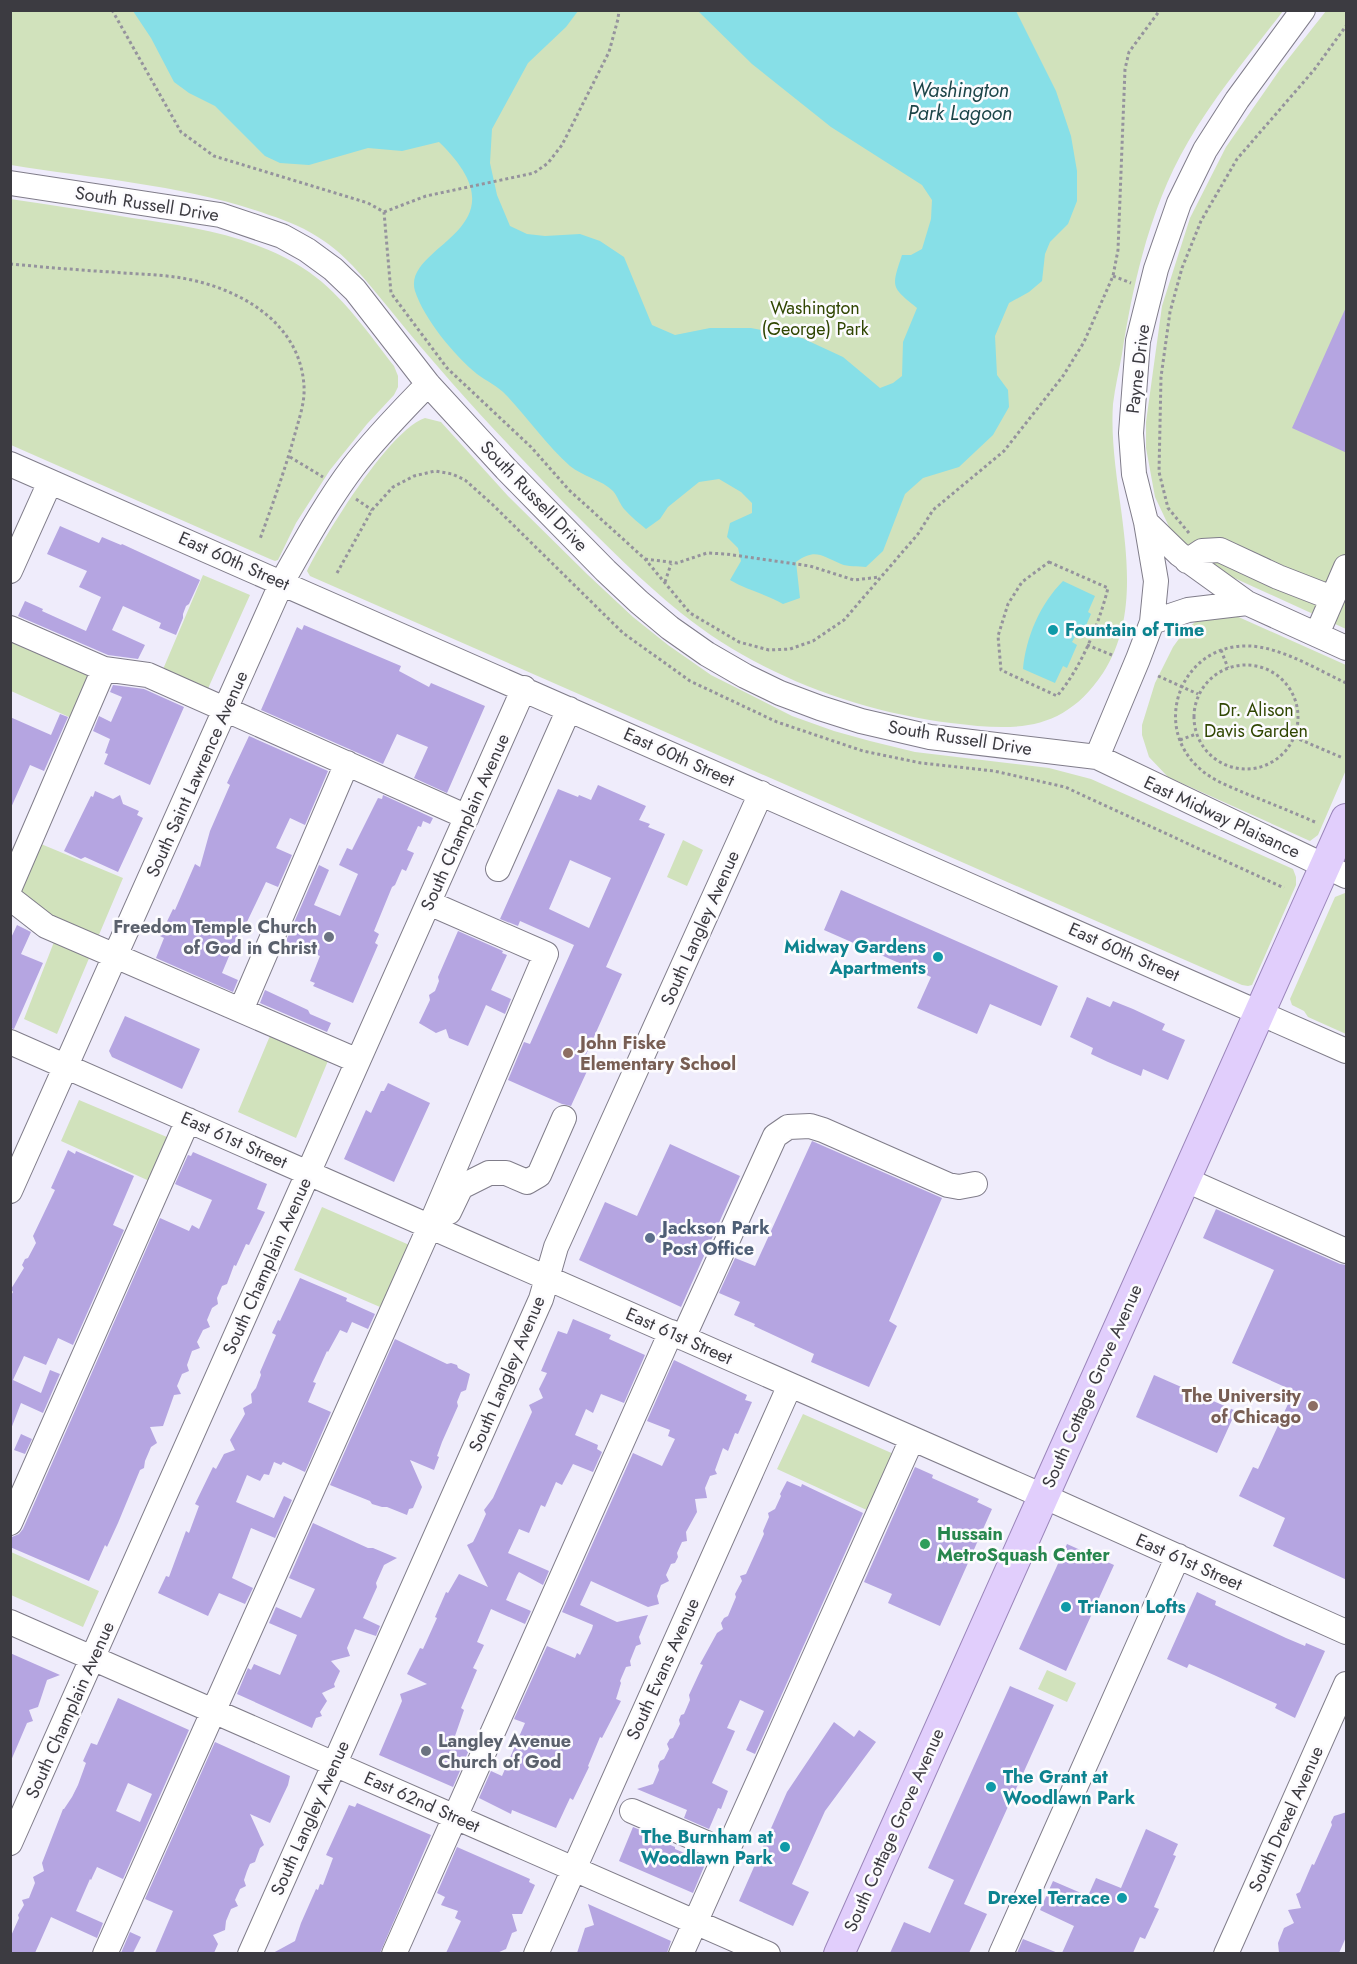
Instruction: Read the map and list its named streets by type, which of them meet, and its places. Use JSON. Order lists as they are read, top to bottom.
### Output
{
  "streets": {
    "main road": ["South Cottage Grove Avenue"],
    "street": [
      "South Russell Drive",
      "Payne Drive",
      "East 60th Street",
      "South Saint Lawrence Avenue",
      "East Midway Plaisance",
      "South Champlain Avenue",
      "South Langley Avenue",
      "East 61st Street",
      "South Evans Avenue",
      "East 62nd Street",
      "South Drexel Avenue"
    ]
  },
  "crossings": [
    ["South Russell Drive", "Payne Drive"],
    ["South Russell Drive", "South Saint Lawrence Avenue"],
    ["South Russell Drive", "East Midway Plaisance"],
    ["Payne Drive", "East Midway Plaisance"],
    ["East 60th Street", "South Saint Lawrence Avenue"],
    ["East 60th Street", "South Champlain Avenue"],
    ["East 60th Street", "South Langley Avenue"],
    ["East 60th Street", "South Cottage Grove Avenue"],
    ["South Saint Lawrence Avenue", "East 61st Street"],
    ["East Midway Plaisance", "South Cottage Grove Avenue"],
    ["South Champlain Avenue", "East 61st Street"],
    ["South Champlain Avenue", "East 62nd Street"],
    ["South Langley Avenue", "East 61st Street"],
    ["South Langley Avenue", "East 62nd Street"],
    ["East 61st Street", "South Cottage Grove Avenue"],
    ["East 61st Street", "South Evans Avenue"],
    ["South Evans Avenue", "East 62nd Street"]
  ],
  "water": ["Washington Park Lagoon"],
  "parks": ["Washington (George) Park", "Dr. Alison Davis Garden"],
  "places": [
    "Fountain of Time",
    "Freedom Temple Church of God in Christ",
    "Midway Gardens Apartments",
    "John Fiske Elementary School",
    "Jackson Park Post Office",
    "The University of Chicago",
    "Hussain MetroSquash Center",
    "Trianon Lofts",
    "Langley Avenue Church of God",
    "The Grant at Woodlawn Park",
    "The Burnham at Woodlawn Park",
    "Drexel Terrace"
  ]
}
